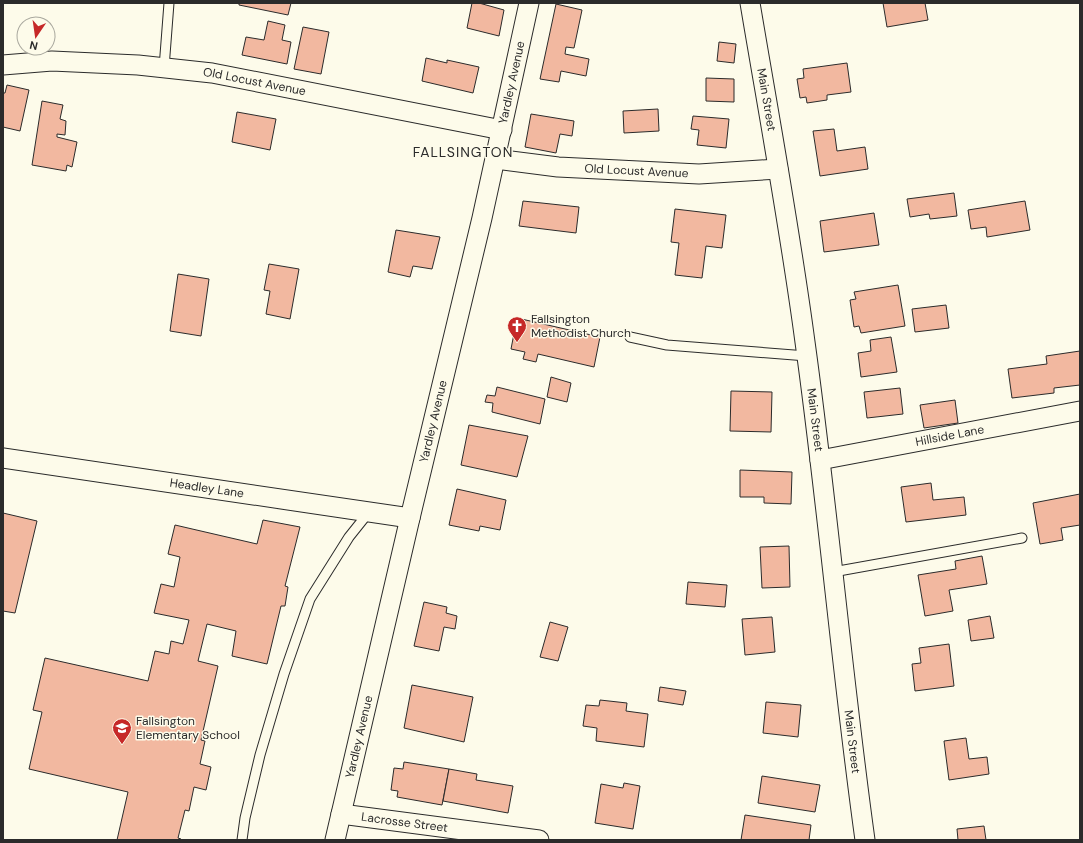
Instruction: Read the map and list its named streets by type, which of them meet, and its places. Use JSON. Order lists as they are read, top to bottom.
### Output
{
  "streets": {
    "street": [
      "Old Locust Avenue",
      "Yardley Avenue",
      "Main Street",
      "Hillside Lane",
      "Headley Lane",
      "Lacrosse Street"
    ]
  },
  "crossings": [
    ["Old Locust Avenue", "Yardley Avenue"],
    ["Old Locust Avenue", "Main Street"],
    ["Yardley Avenue", "Headley Lane"],
    ["Yardley Avenue", "Lacrosse Street"],
    ["Main Street", "Hillside Lane"]
  ],
  "districts": ["FALLSINGTON"],
  "places": {
    "church": ["Fallsington Methodist Church"],
    "school or university": ["Fallsington Elementary School"]
  },
  "north": "bottom"
}
